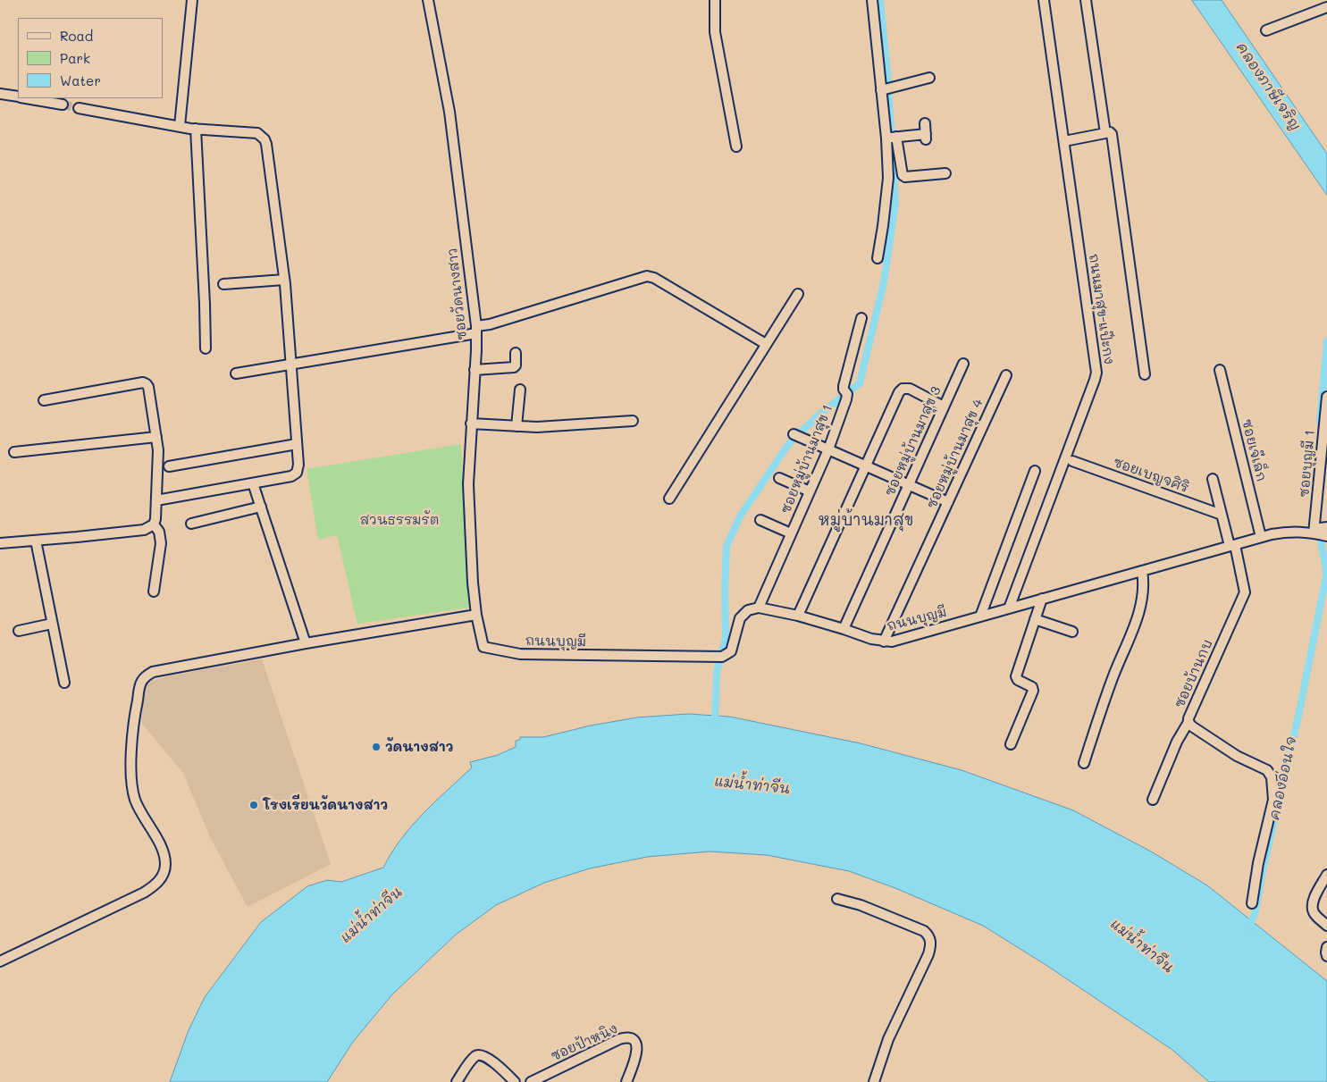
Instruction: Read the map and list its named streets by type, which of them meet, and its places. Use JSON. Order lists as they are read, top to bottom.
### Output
{
  "streets": {
    "street": [
      "ซอยวัดนางสาว",
      "ถนนมาสุข-แป๊ะกง",
      "ซอยหมู่บ้านมาสุข 3",
      "ซอยเจ๊เล็ก",
      "ซอยหมู่บ้านมาสุข 4",
      "ซอยหมู่บ้านมาสุข 1",
      "ซอยบุญมี 1",
      "ซอยเบญจศิริ",
      "ถนนบุญมี",
      "ซอยบ้านกบ",
      "ซอยป้าหนิง"
    ]
  },
  "crossings": [
    ["ซอยวัดนางสาว", "ถนนบุญมี"],
    ["ถนนมาสุข-แป๊ะกง", "ถนนบุญมี"],
    ["ซอยหมู่บ้านมาสุข 3", "ถนนบุญมี"],
    ["ซอยเจ๊เล็ก", "ถนนบุญมี"],
    ["ซอยหมู่บ้านมาสุข 4", "ถนนบุญมี"],
    ["ซอยหมู่บ้านมาสุข 1", "ถนนบุญมี"],
    ["ซอยบุญมี 1", "ถนนบุญมี"],
    ["ถนนบุญมี", "ซอยบ้านกบ"]
  ],
  "districts": ["หมู่บ้านมาสุข"],
  "water": ["คลองภาษีเจริญ", "คลองอ่อนใจ", "แม่น้ำท่าจีน"],
  "parks": ["สวนธรรมรัต"],
  "places": ["วัดนางสาว", "โรงเรียนวัดนางสาว"],
  "legend": ["Road", "Park", "Water"]
}
